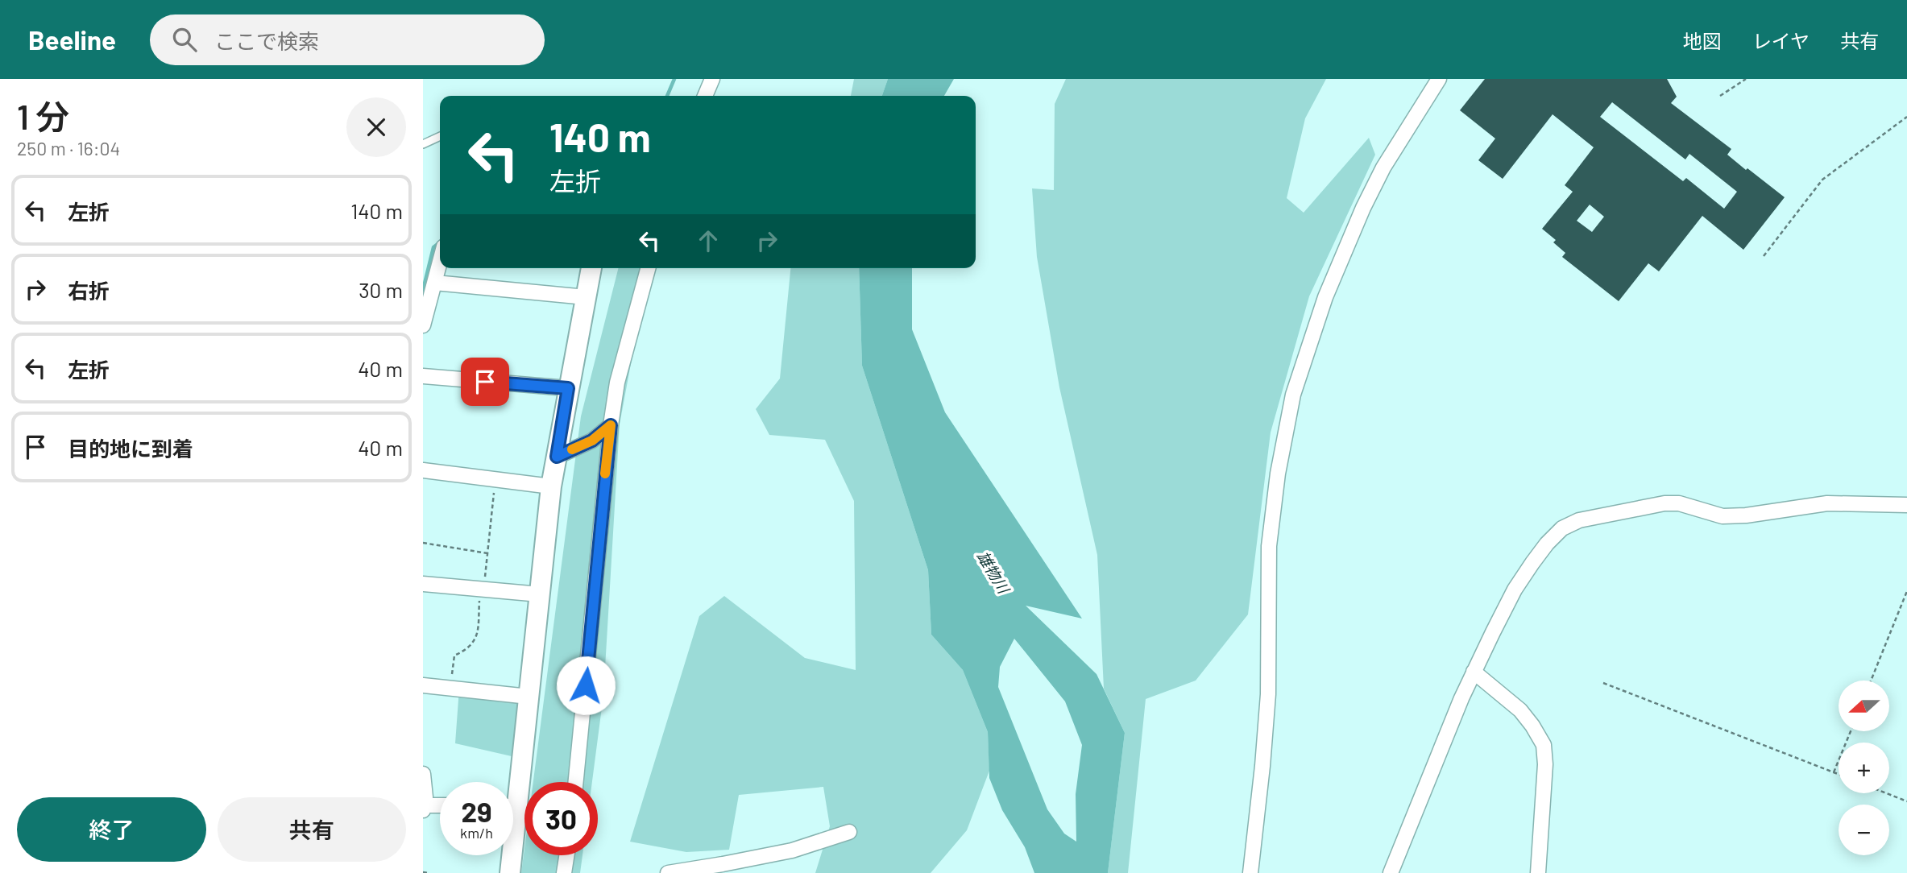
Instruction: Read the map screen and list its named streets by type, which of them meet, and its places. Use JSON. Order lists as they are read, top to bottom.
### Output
{
  "water": ["雄物川"],
  "north": "left",
  "page": {
    "header": "Beeline",
    "search": "ここで検索",
    "nav": ["地図", "レイヤ", "共有"],
    "heading": ["1 分", "250 m · 16:04"],
    "turn": ["140 m", "左折"],
    "list": [
      {
        "name": "左折",
        "value": "140 m"
      },
      {
        "name": "右折",
        "value": "30 m"
      },
      {
        "name": "左折",
        "value": "40 m"
      },
      {
        "name": "目的地に到着",
        "value": "40 m"
      }
    ],
    "map_buttons": ["+", "−"],
    "speed": "29 km/h",
    "limit": "30",
    "buttons": ["終了", "共有"]
  }
}
